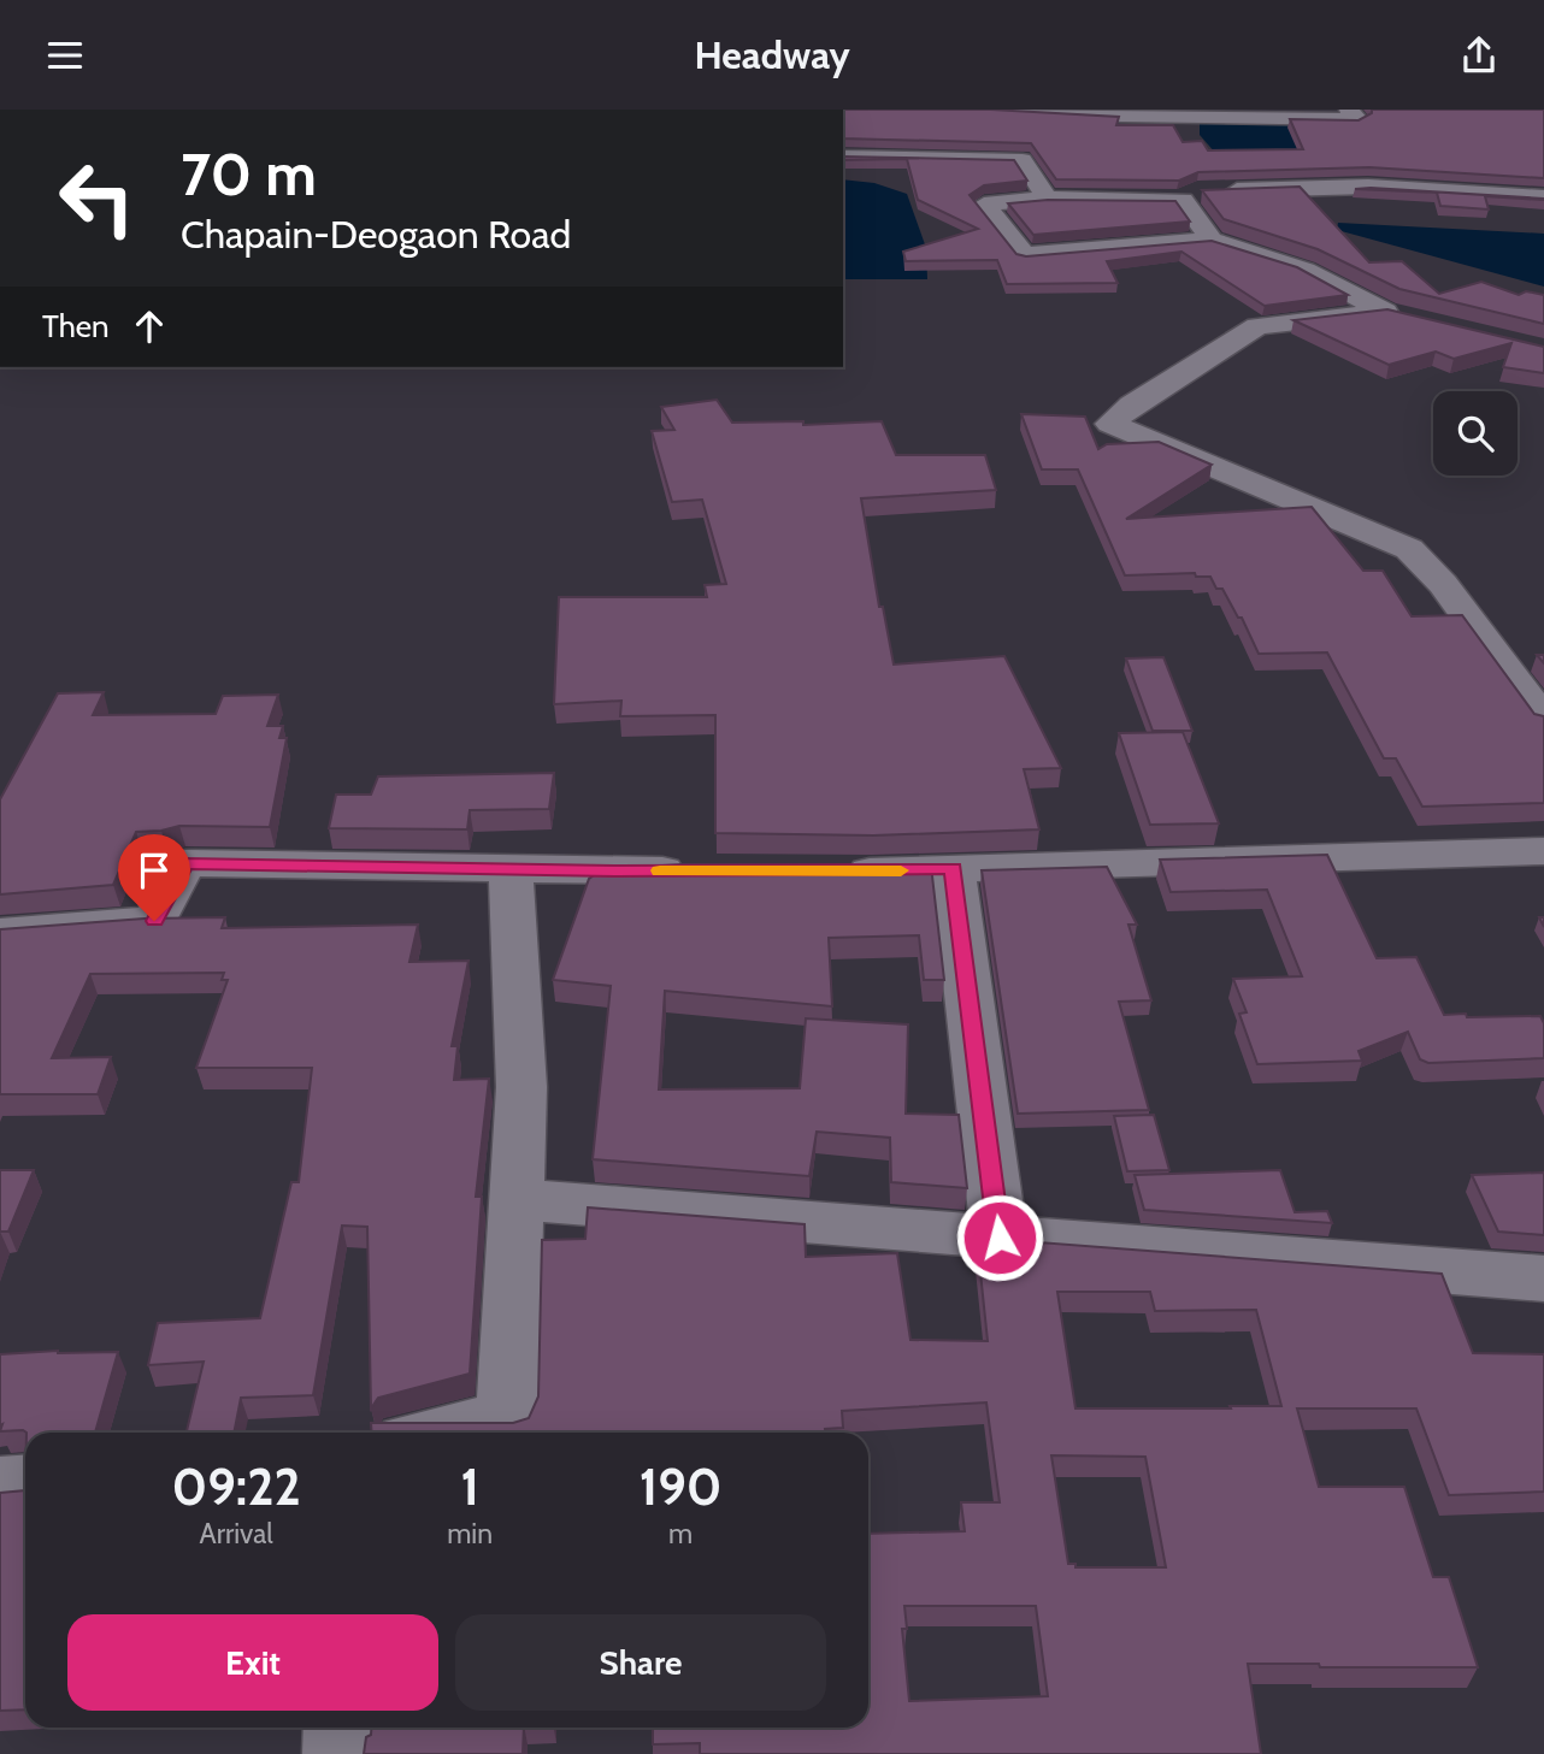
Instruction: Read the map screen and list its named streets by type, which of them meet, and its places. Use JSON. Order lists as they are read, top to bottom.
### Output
{
  "page": {
    "header": "Headway",
    "turn": ["70 m", "Chapain-Deogaon Road"],
    "then": "Then",
    "eta": [
      "09:22",
      "Arrival",
      "1",
      "min",
      "190",
      "m"
    ],
    "buttons": ["Exit", "Share"]
  }
}
